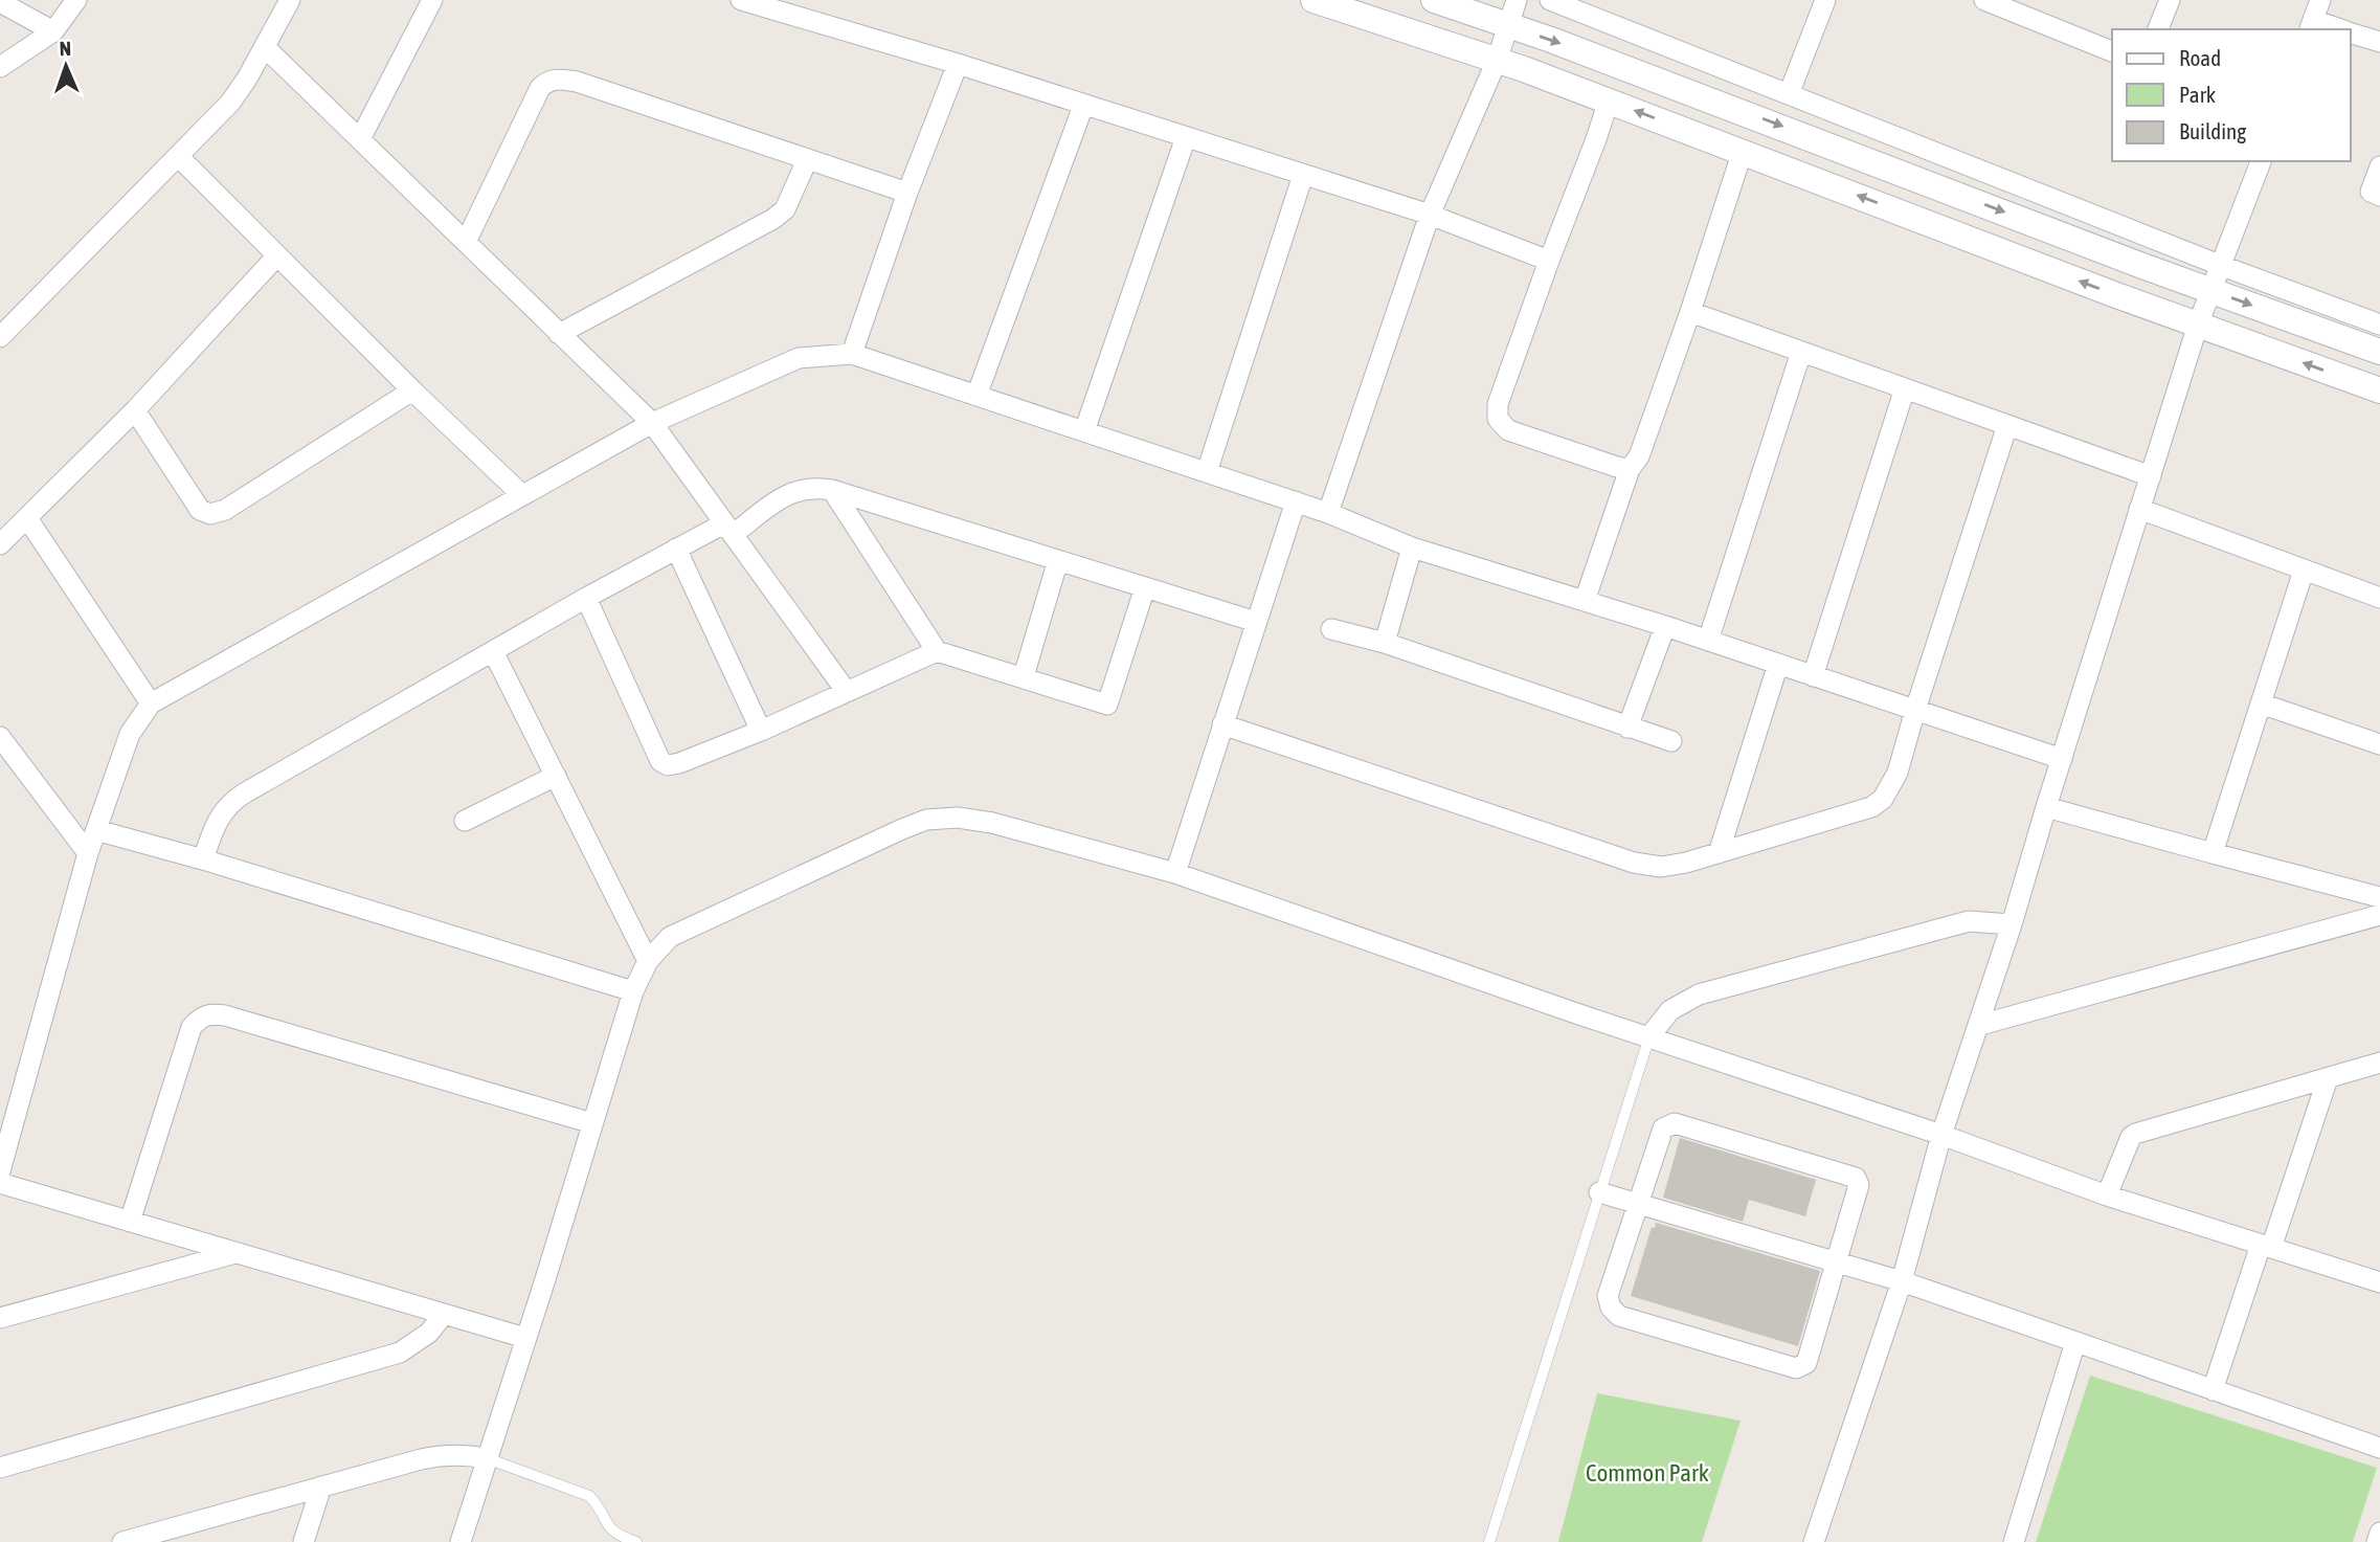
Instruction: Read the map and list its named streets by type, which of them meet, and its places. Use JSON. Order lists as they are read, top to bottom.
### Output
{
  "parks": ["Common Park"],
  "legend": ["Road", "Park", "Building"],
  "north": "top"
}
